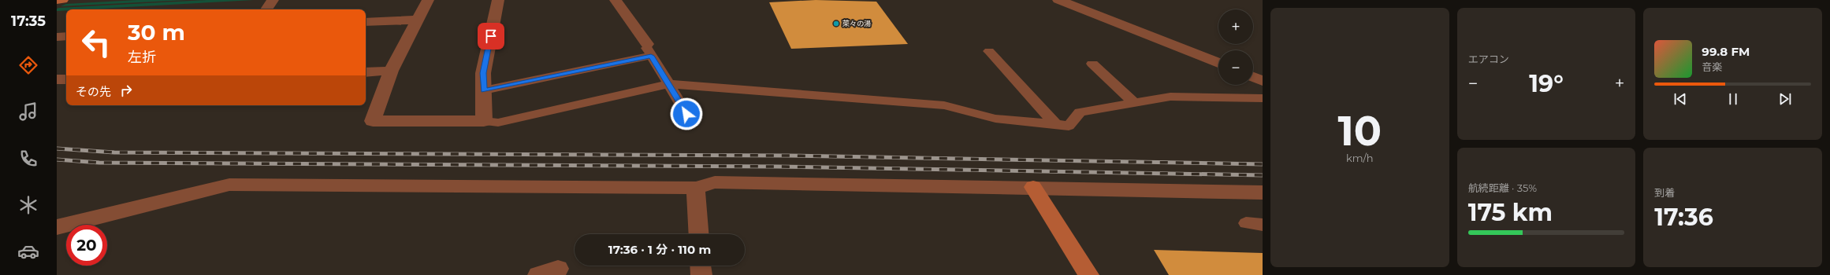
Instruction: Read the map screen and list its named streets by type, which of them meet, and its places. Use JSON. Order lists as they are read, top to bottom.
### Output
{
  "places": ["菜々の湯"],
  "page": {
    "tabs": "17:35",
    "tile": [
      ["10", "km/h"],
      "エアコン",
      ["航続距離 · 35%", "175 km"],
      ["到着", "17:36"]
    ],
    "map_buttons": ["+", "−"],
    "turn": ["30 m", "左折"],
    "song": ["99.8 FM", "音楽"],
    "heat": ["−", "19°", "+"],
    "then": "その先",
    "limit": "20",
    "trip": "17:36 · 1 分 · 110 m"
  }
}
